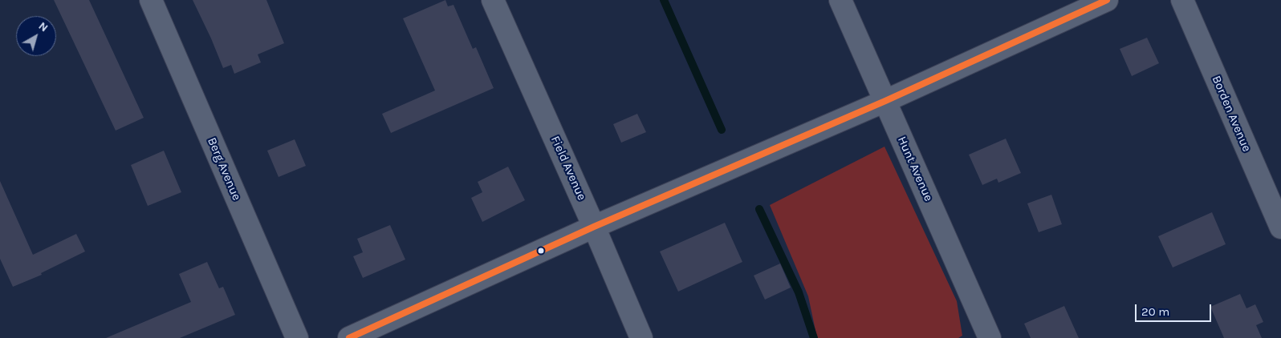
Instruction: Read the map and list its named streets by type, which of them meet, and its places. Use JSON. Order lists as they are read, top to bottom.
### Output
{
  "streets": {
    "street": [
      "Borden Avenue",
      "Field Avenue",
      "Berg Avenue",
      "Hunt Avenue"
    ]
  },
  "scale_bar": "20 m",
  "north": "top right"
}
